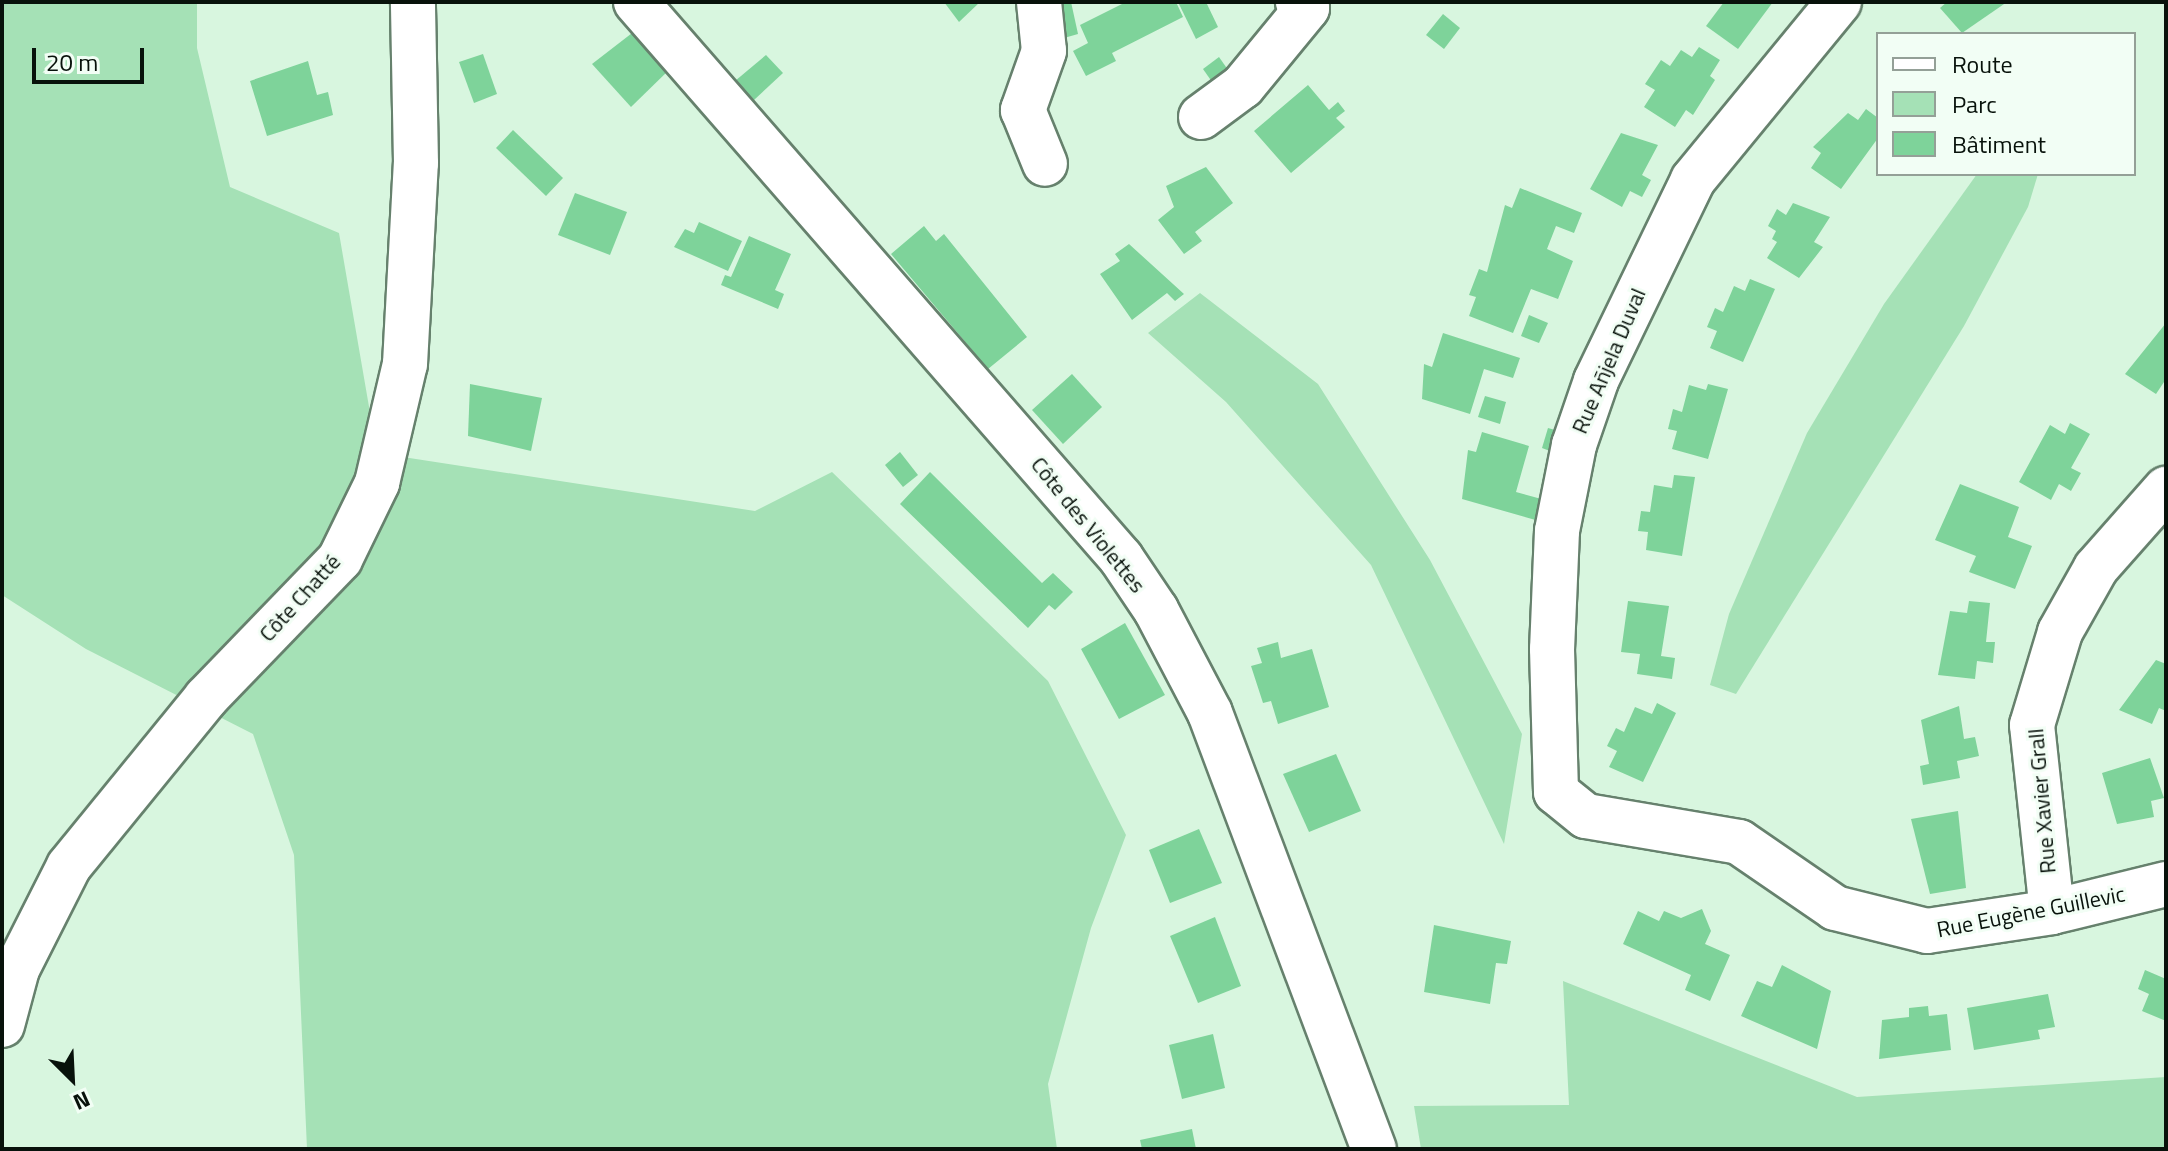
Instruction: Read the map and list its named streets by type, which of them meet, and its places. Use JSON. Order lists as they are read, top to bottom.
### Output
{
  "streets": {
    "street": [
      "Rue Añjela Duval",
      "Côte des Violettes",
      "Côte Chatté",
      "Rue Xavier Grall",
      "Rue Eugène Guillevic"
    ]
  },
  "crossings": [
    ["Rue Añjela Duval", "Rue Eugène Guillevic"],
    ["Rue Xavier Grall", "Rue Eugène Guillevic"]
  ],
  "legend": ["Route", "Parc", "Bâtiment"],
  "scale_bar": "20 m",
  "north": "bottom right"
}
